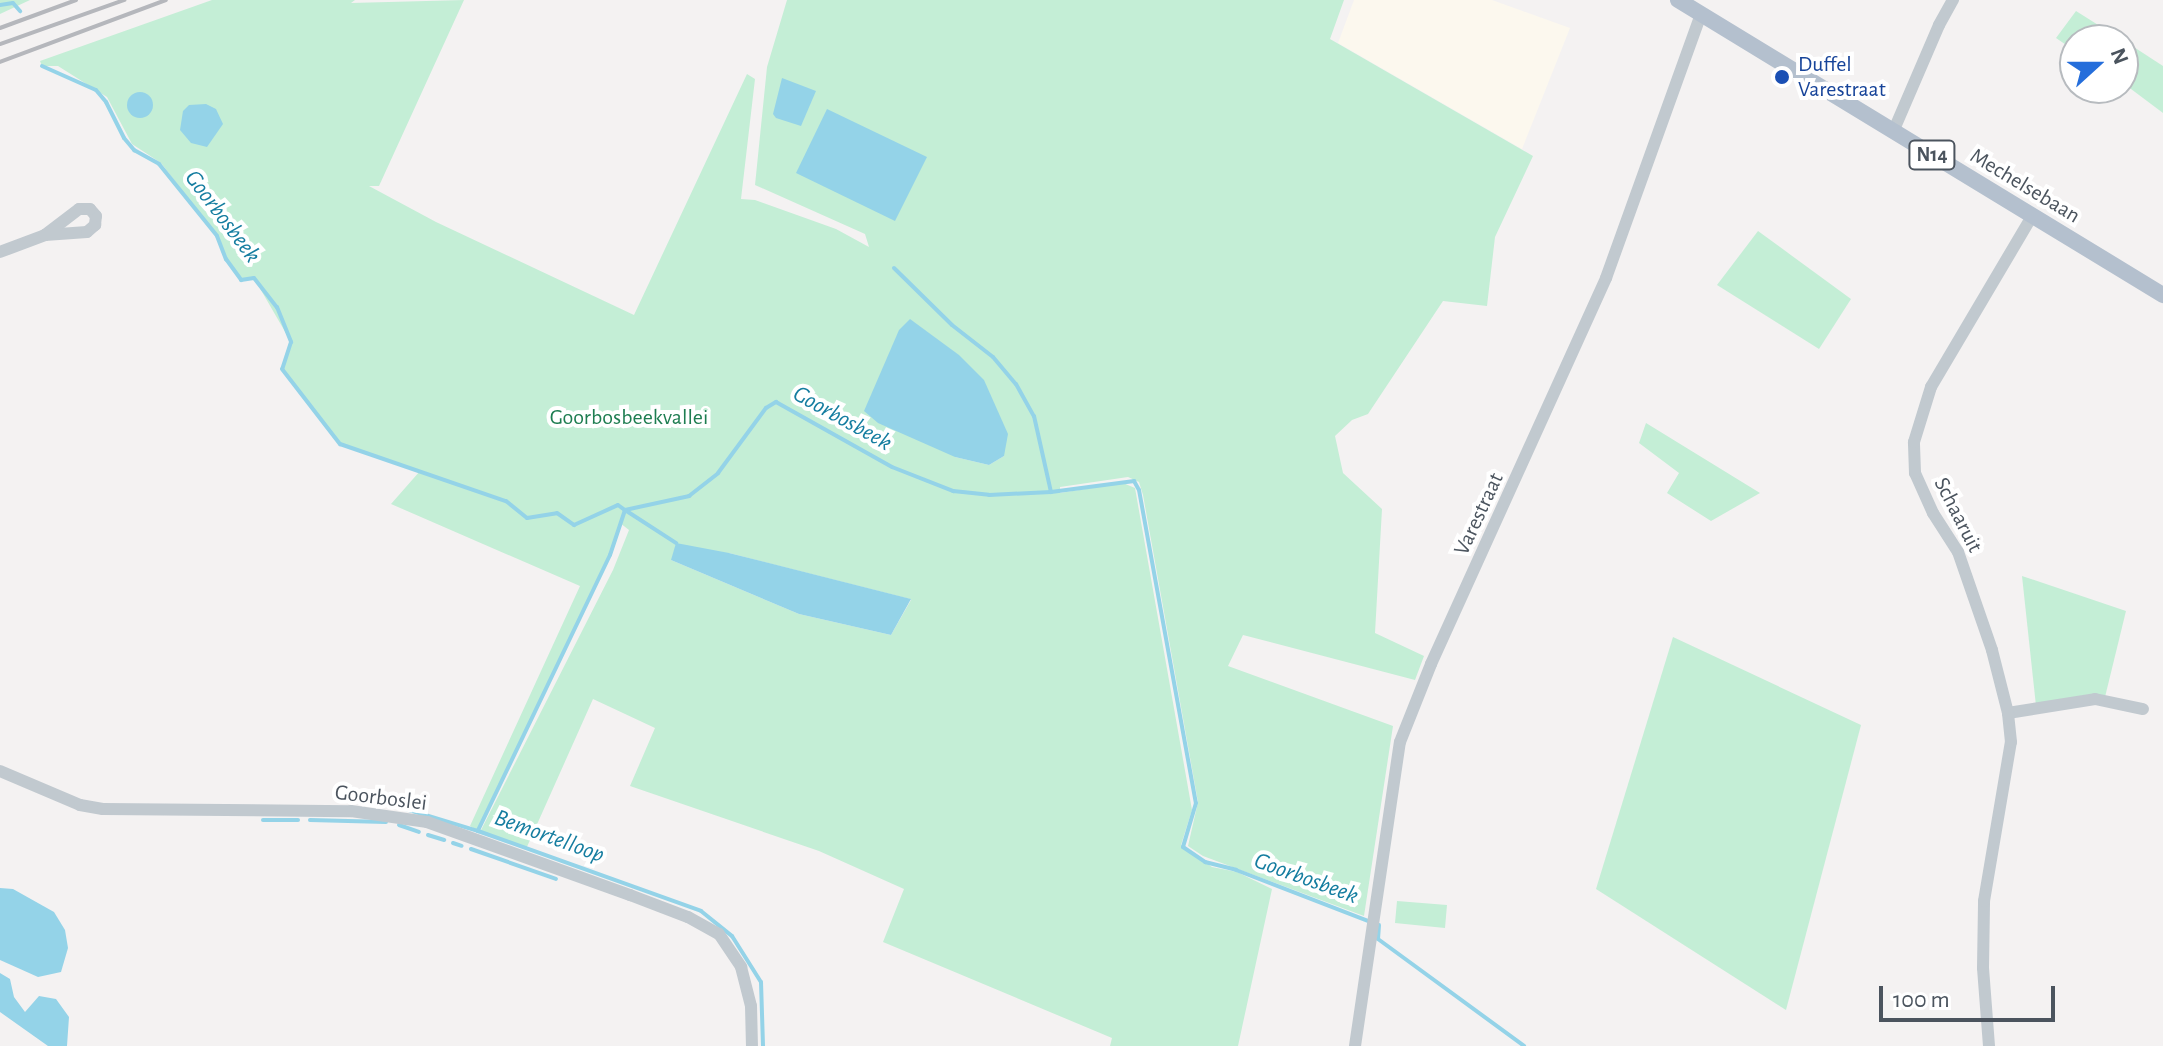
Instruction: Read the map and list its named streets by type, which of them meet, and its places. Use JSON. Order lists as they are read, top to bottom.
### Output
{
  "streets": {
    "main road": ["N14", "Mechelsebaan"],
    "street": ["Varestraat", "Schaaruit", "Goorboslei"]
  },
  "crossings": [
    ["N14", "Mechelsebaan"],
    ["N14", "Varestraat"],
    ["Mechelsebaan", "Varestraat"],
    ["Mechelsebaan", "Schaaruit"]
  ],
  "water": ["Goorbosbeek", "Bemortelloop"],
  "parks": ["Goorbosbeekvallei"],
  "places": ["Duffel Varestraat"],
  "scale_bar": "100 m",
  "north": "right"
}
